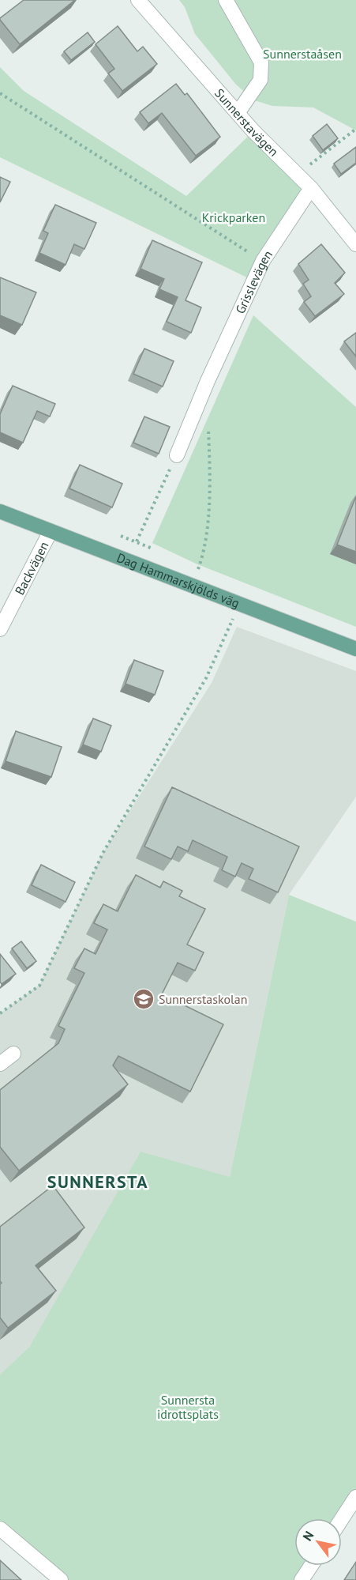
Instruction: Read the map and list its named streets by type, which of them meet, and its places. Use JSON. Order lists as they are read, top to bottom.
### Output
{
  "streets": {
    "main road": ["Dag Hammarskjölds väg"],
    "street": ["Sunnerstavägen", "Grisslevägen", "Backvägen"]
  },
  "crossings": [
    ["Sunnerstavägen", "Grisslevägen"],
    ["Backvägen", "Dag Hammarskjölds väg"]
  ],
  "districts": ["SUNNERSTA"],
  "parks": ["Sunnerstaåsen", "Krickparken", "Sunnersta idrottsplats"],
  "places": {
    "school or university": ["Sunnerstaskolan"]
  },
  "north": "top left"
}
